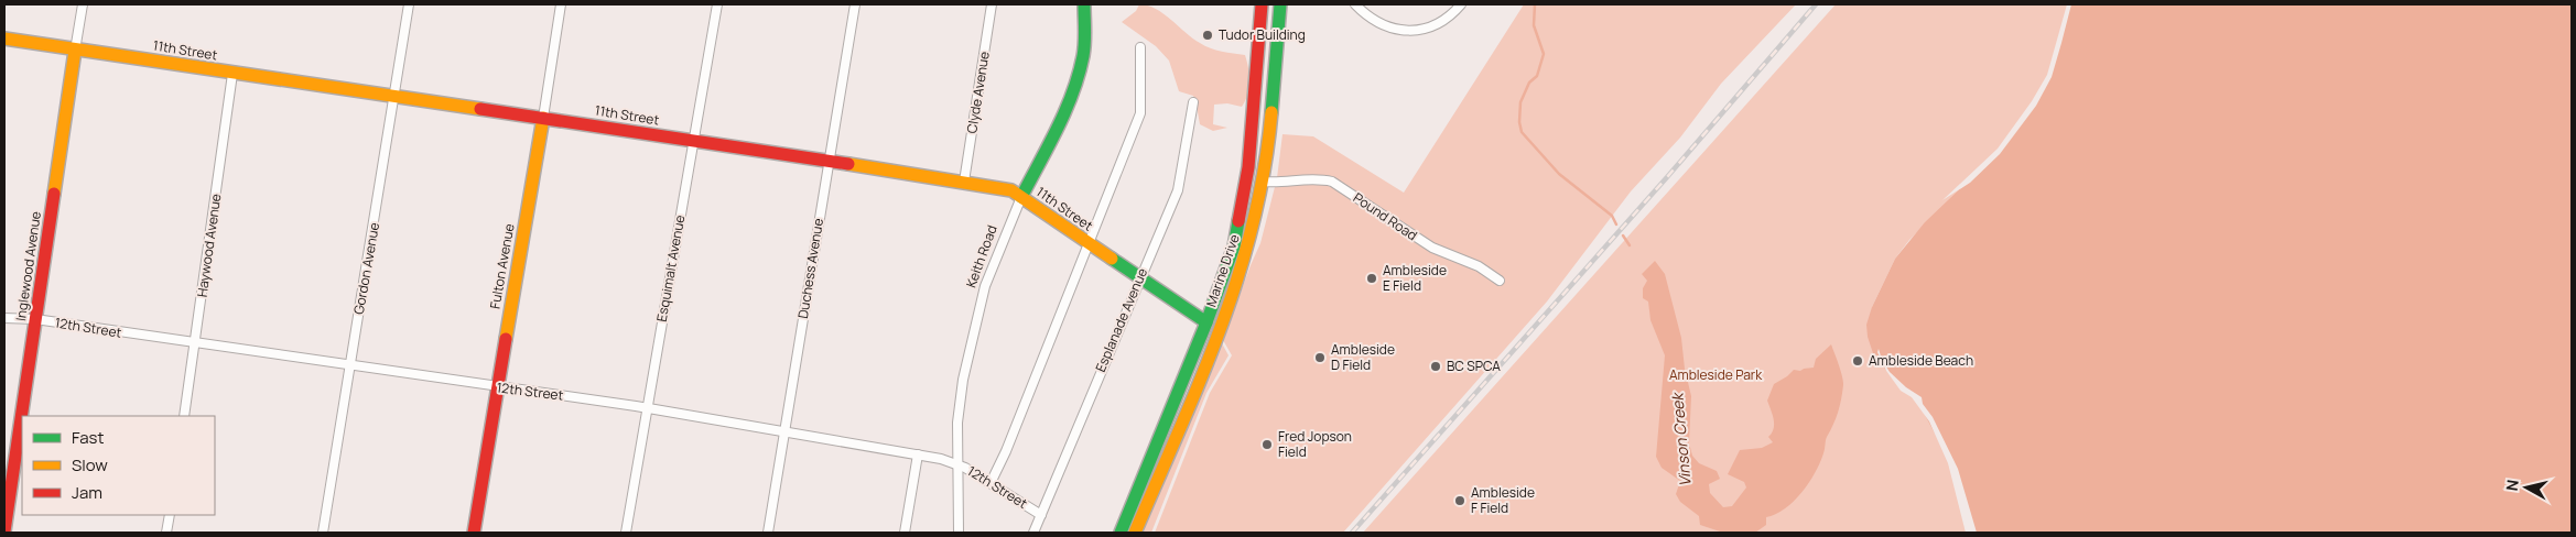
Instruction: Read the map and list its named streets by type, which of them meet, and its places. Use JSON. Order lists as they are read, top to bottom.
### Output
{
  "streets": {
    "street": [
      "11th Street",
      "Clyde Avenue",
      "Pound Road",
      "Haywood Avenue",
      "Keith Road",
      "Inglewood Avenue",
      "Fulton Avenue",
      "Gordon Avenue",
      "Esquimalt Avenue",
      "Duchess Avenue",
      "Marine Drive",
      "Esplanade Avenue",
      "12th Street"
    ]
  },
  "crossings": [
    ["11th Street", "Clyde Avenue"],
    ["11th Street", "Haywood Avenue"],
    ["11th Street", "Keith Road"],
    ["11th Street", "Inglewood Avenue"],
    ["11th Street", "Fulton Avenue"],
    ["11th Street", "Gordon Avenue"],
    ["11th Street", "Esquimalt Avenue"],
    ["11th Street", "Duchess Avenue"],
    ["11th Street", "Marine Drive"],
    ["11th Street", "Esplanade Avenue"],
    ["Pound Road", "Marine Drive"],
    ["Haywood Avenue", "12th Street"],
    ["Keith Road", "12th Street"],
    ["Inglewood Avenue", "12th Street"],
    ["Fulton Avenue", "12th Street"],
    ["Gordon Avenue", "12th Street"],
    ["Esquimalt Avenue", "12th Street"],
    ["Duchess Avenue", "12th Street"],
    ["Esplanade Avenue", "12th Street"]
  ],
  "water": ["Vinson Creek"],
  "parks": ["Ambleside Park"],
  "places": [
    "Tudor Building",
    "Ambleside E Field",
    "Ambleside D Field",
    "Ambleside Beach",
    "BC SPCA",
    "Fred Jopson Field",
    "Ambleside F Field"
  ],
  "legend": ["Fast", "Slow", "Jam"],
  "north": "left"
}
